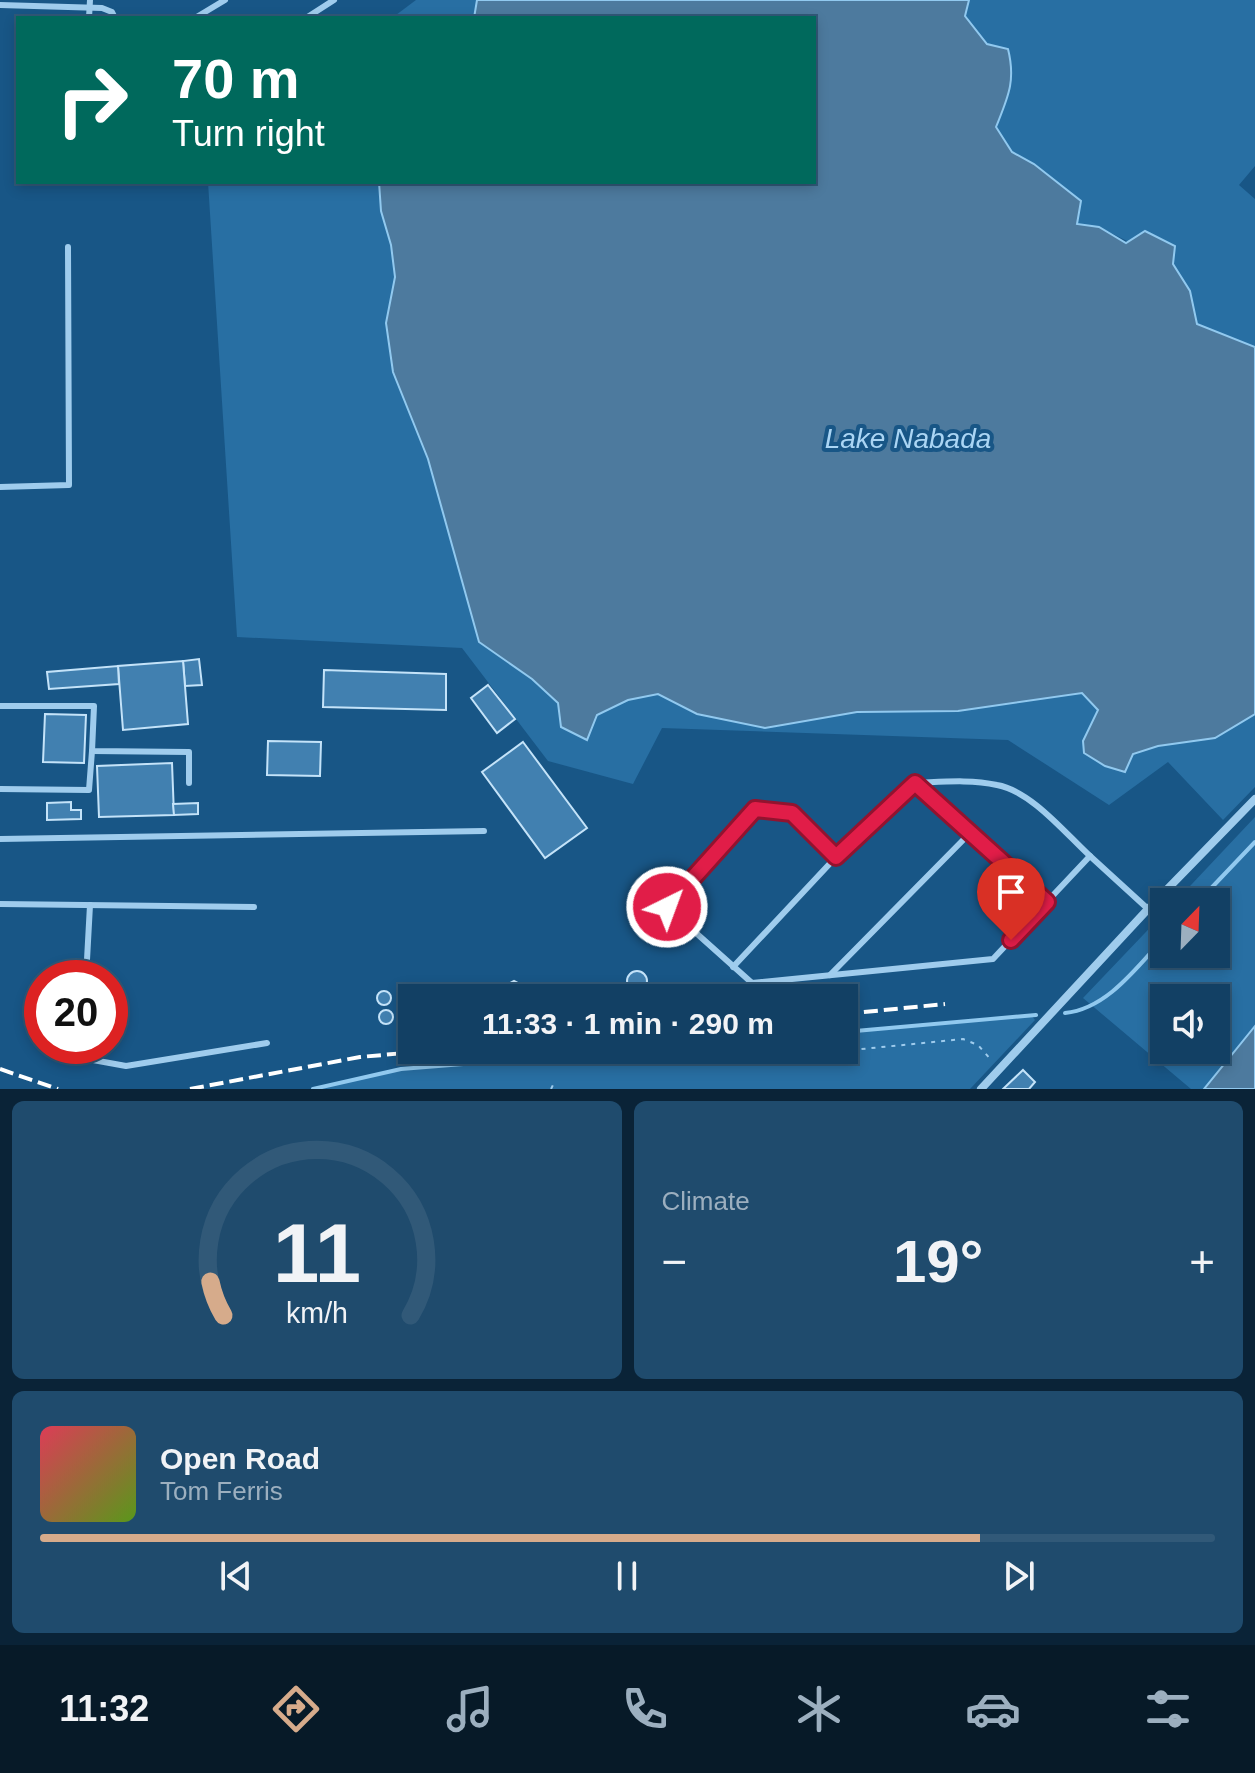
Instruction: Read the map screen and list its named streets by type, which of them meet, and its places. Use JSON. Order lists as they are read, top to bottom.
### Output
{
  "water": ["Lake Nabada"],
  "north": "top right",
  "page": {
    "turn": ["70 m", "Turn right"],
    "limit": "20",
    "trip": "11:33 · 1 min · 290 m",
    "tile": "Climate",
    "heat": ["−", "19°", "+"],
    "song": ["Open Road", "Tom Ferris"],
    "tabs": "11:32",
    "gauge": ["11", "km/h"]
  }
}
